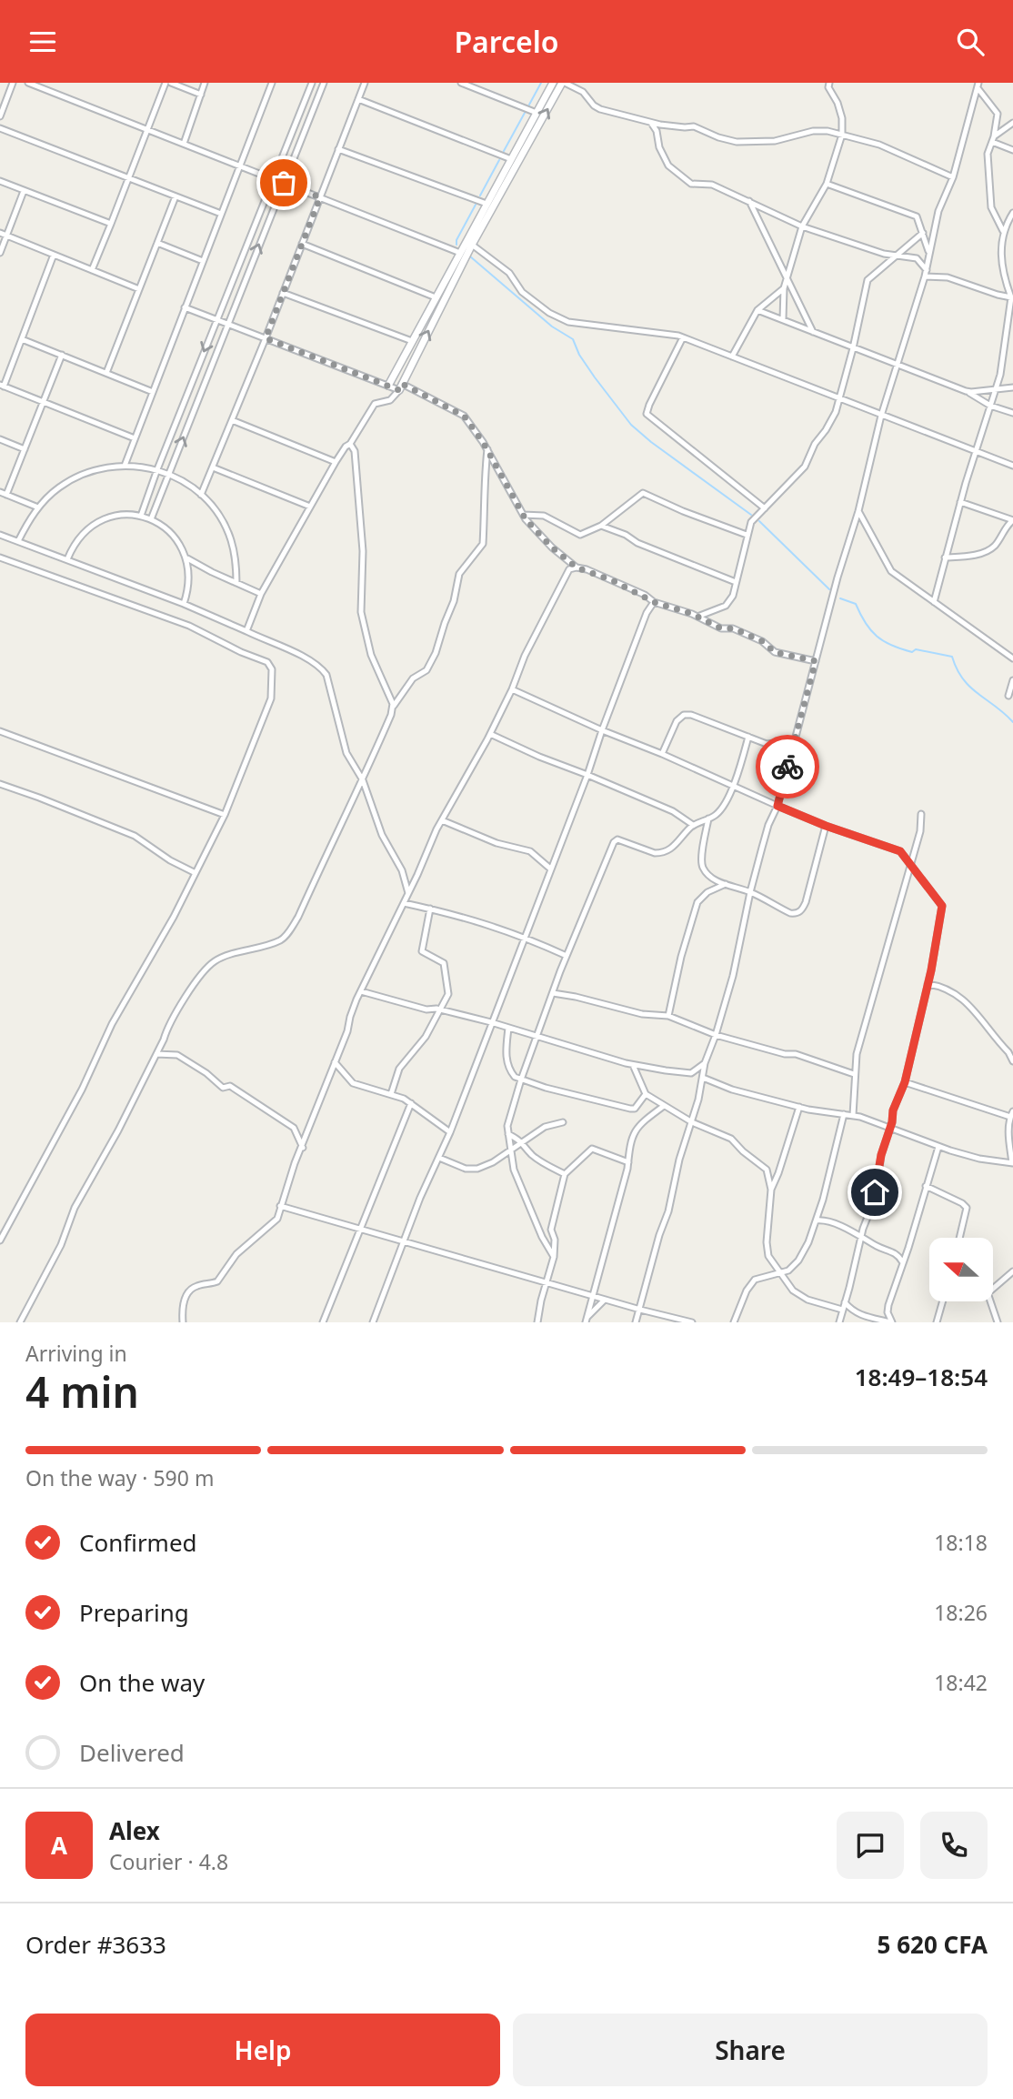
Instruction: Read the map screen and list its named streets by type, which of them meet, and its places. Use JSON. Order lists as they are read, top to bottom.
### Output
{
  "north": "left",
  "page": {
    "header": "Parcelo",
    "heading": ["4 min", "Arriving in", "18:49–18:54"],
    "panel": [
      "Alex",
      "Courier · 4.8",
      "Order #3633",
      "5 620 CFA"
    ],
    "bar": "On the way · 590 m",
    "list": [
      ["Confirmed", "18:18"],
      ["Preparing", "18:26"],
      ["On the way", "18:42"],
      "Delivered"
    ],
    "round": "A",
    "buttons": ["Help", "Share"]
  }
}
